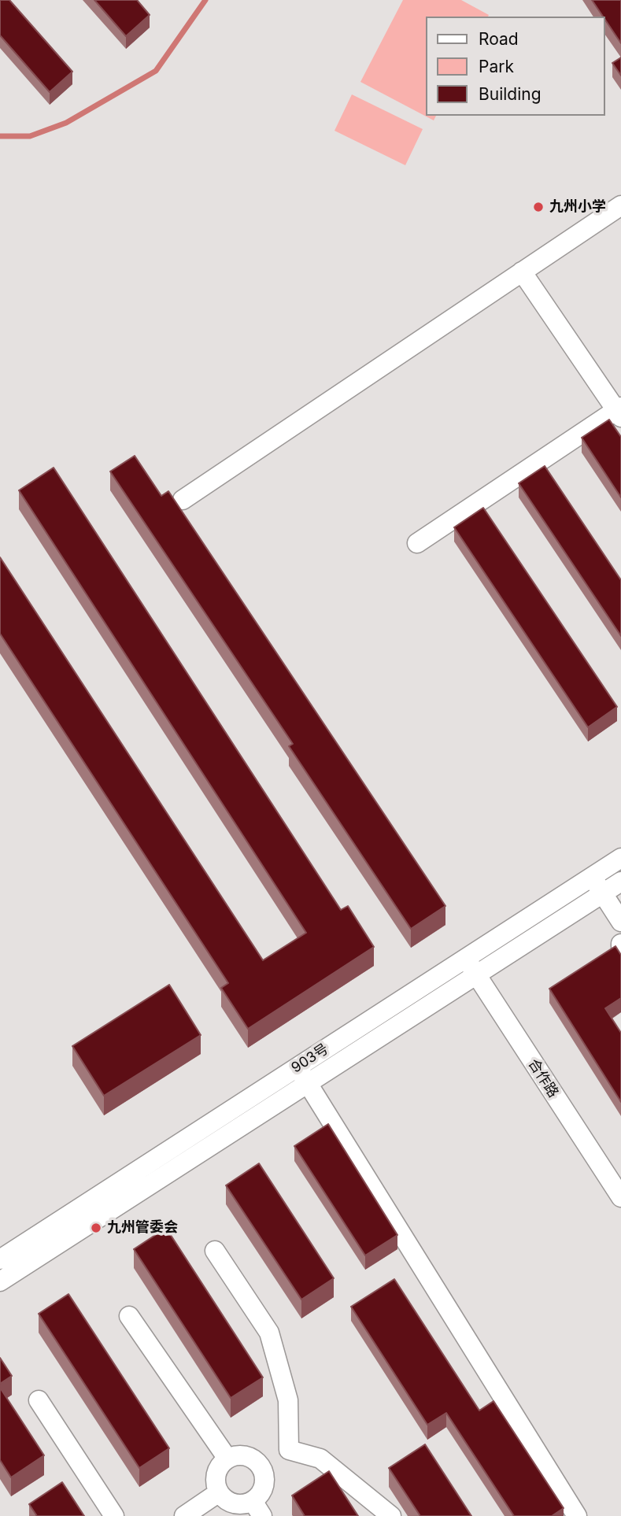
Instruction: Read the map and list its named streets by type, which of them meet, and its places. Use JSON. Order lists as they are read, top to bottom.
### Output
{
  "streets": {
    "street": ["903号", "合作路"]
  },
  "crossings": [
    ["903号", "合作路"]
  ],
  "places": ["九州小学", "九州管委会"],
  "legend": ["Road", "Park", "Building"]
}
